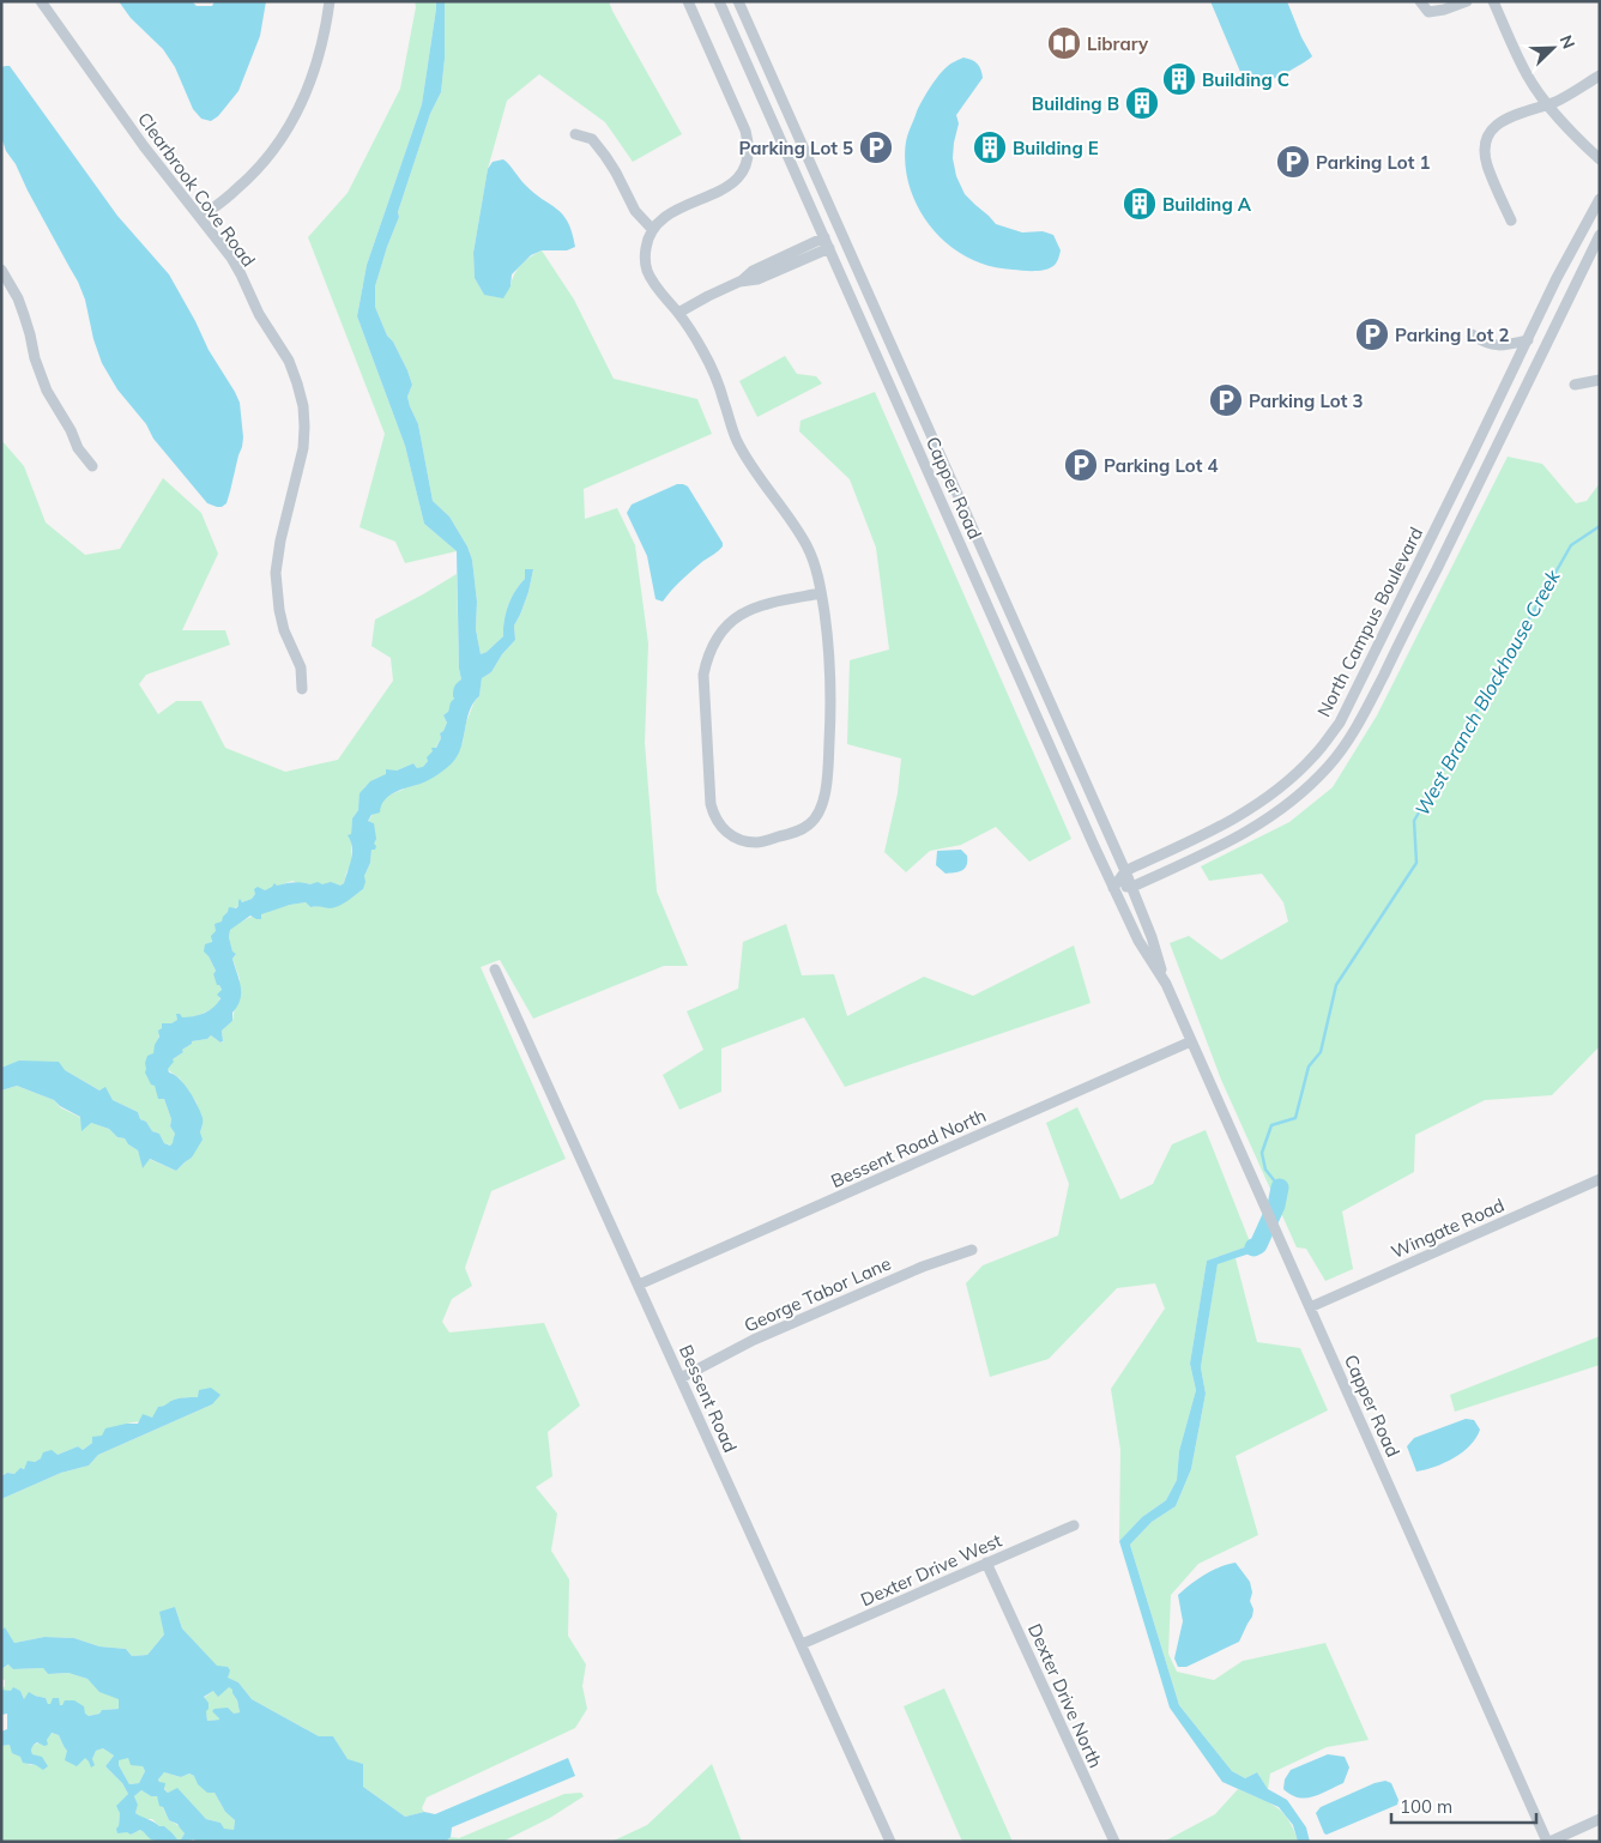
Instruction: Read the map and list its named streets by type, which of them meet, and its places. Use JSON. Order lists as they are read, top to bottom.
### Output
{
  "streets": {
    "street": [
      "Clearbrook Cove Road",
      "Capper Road",
      "North Campus Boulevard",
      "Bessent Road North",
      "Wingate Road",
      "George Tabor Lane",
      "Bessent Road",
      "Dexter Drive West",
      "Dexter Drive North"
    ]
  },
  "crossings": [
    ["Capper Road", "North Campus Boulevard"],
    ["Capper Road", "Bessent Road North"],
    ["Capper Road", "Wingate Road"],
    ["Bessent Road North", "Bessent Road"],
    ["George Tabor Lane", "Bessent Road"],
    ["Bessent Road", "Dexter Drive West"],
    ["Dexter Drive West", "Dexter Drive North"]
  ],
  "water": ["West Branch Blockhouse Creek"],
  "places": {
    "library": ["Library"],
    "building": [
      "Building C",
      "Building B",
      "Building E",
      "Building A"
    ],
    "parking": [
      "Parking Lot 5",
      "Parking Lot 1",
      "Parking Lot 2",
      "Parking Lot 3",
      "Parking Lot 4"
    ]
  },
  "scale_bar": "100 m",
  "north": "top right"
}
